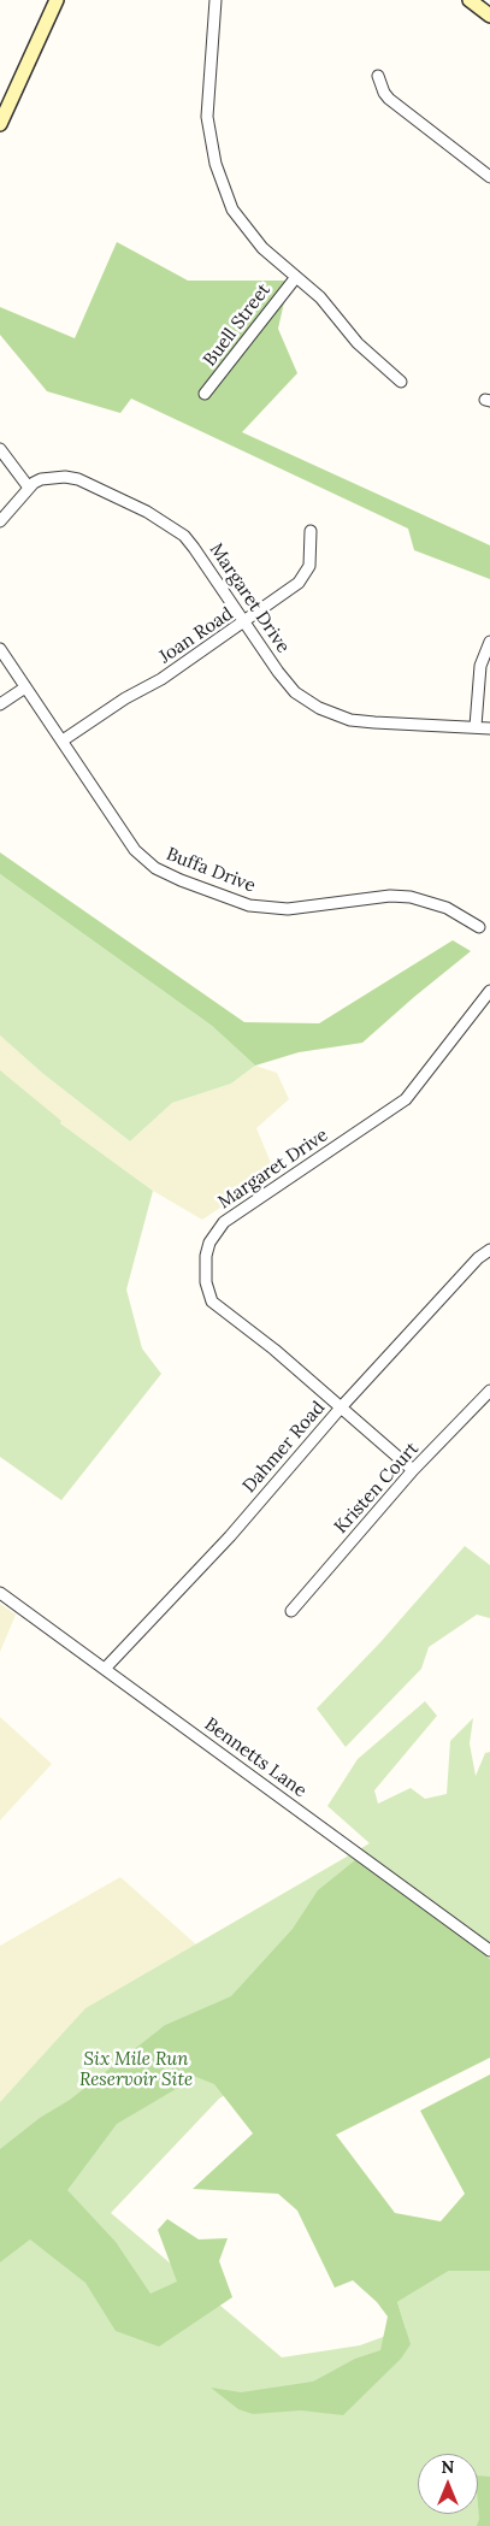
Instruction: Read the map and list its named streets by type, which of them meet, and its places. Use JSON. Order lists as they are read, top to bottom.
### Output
{
  "streets": {
    "street": [
      "Buell Street",
      "Margaret Drive",
      "Joan Road",
      "Buffa Drive",
      "Dahmer Road",
      "Kristen Court",
      "Bennetts Lane"
    ]
  },
  "crossings": [
    ["Margaret Drive", "Joan Road"],
    ["Margaret Drive", "Dahmer Road"],
    ["Margaret Drive", "Kristen Court"],
    ["Joan Road", "Buffa Drive"],
    ["Dahmer Road", "Bennetts Lane"]
  ],
  "parks": ["Six Mile Run Reservoir Site"],
  "north": "top"
}
